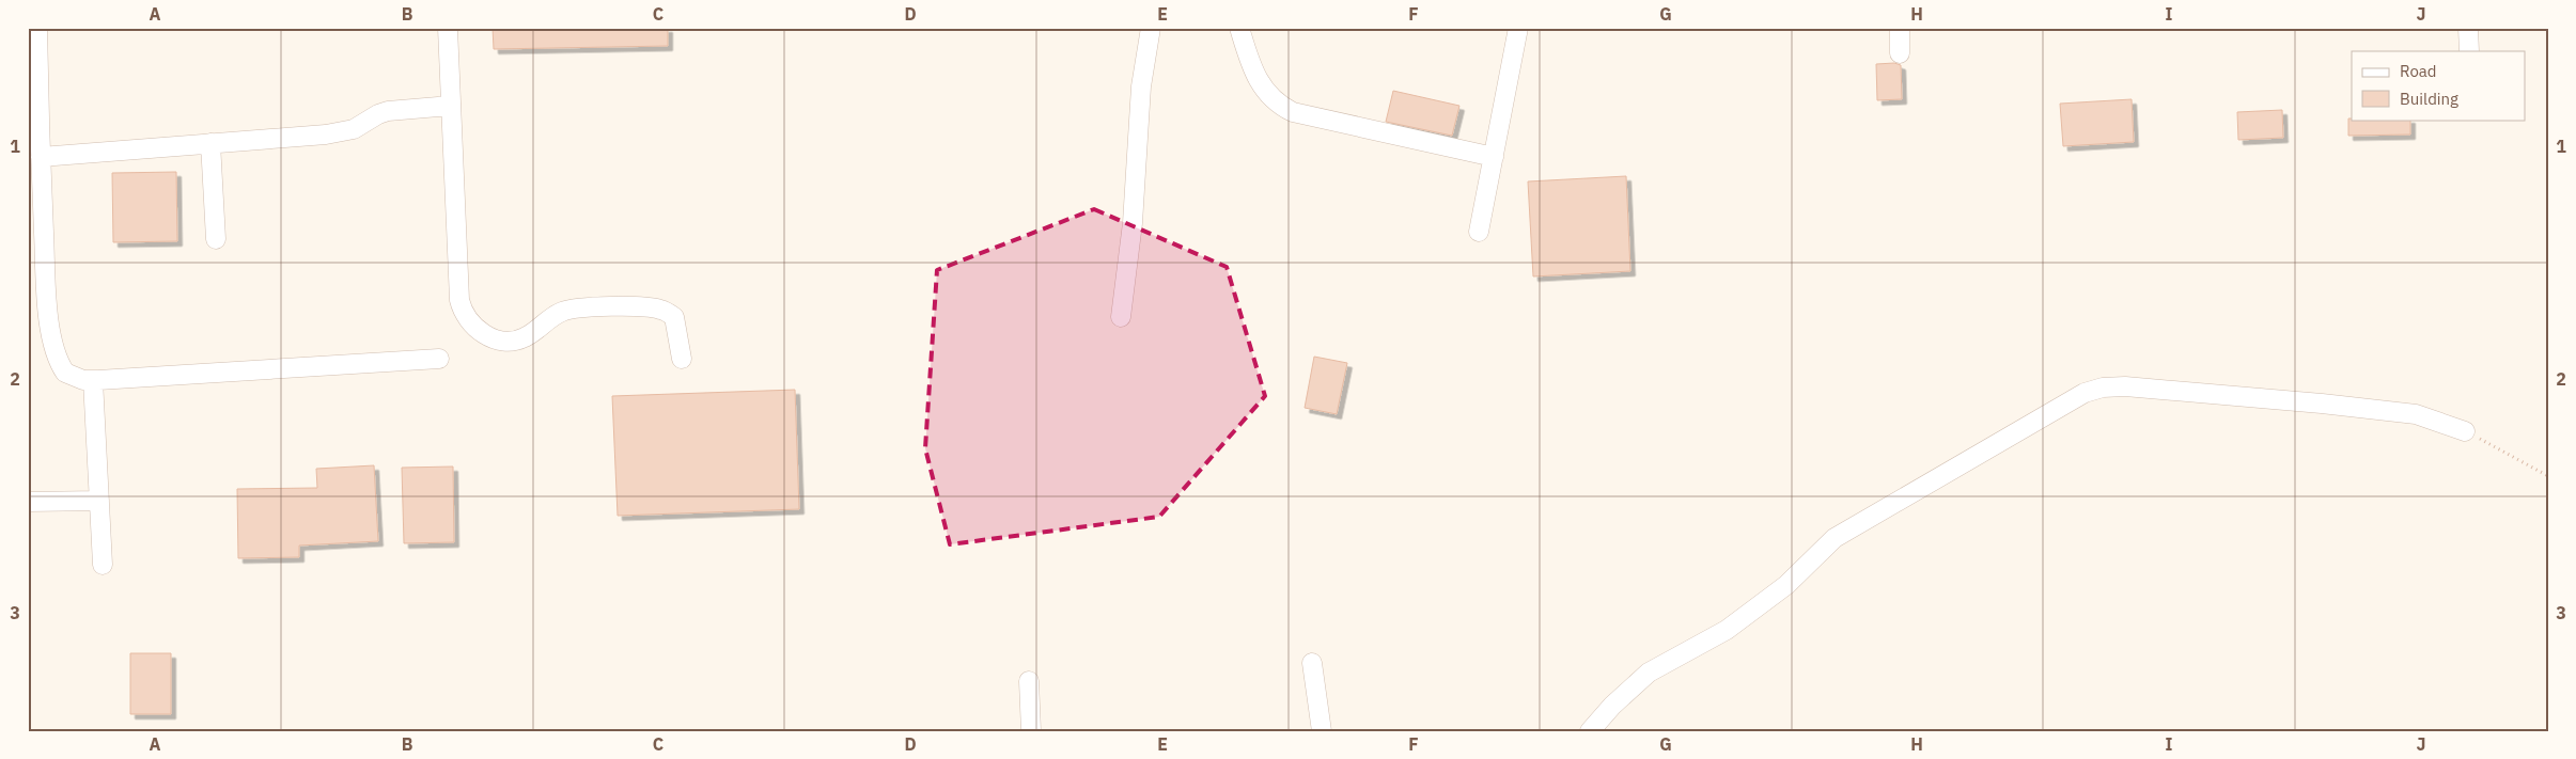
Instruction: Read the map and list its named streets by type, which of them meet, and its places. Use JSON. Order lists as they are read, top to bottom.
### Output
{
  "legend": ["Road", "Building"],
  "grid": {
    "columns": [
      "A",
      "B",
      "C",
      "D",
      "E",
      "F",
      "G",
      "H",
      "I",
      "J"
    ],
    "rows": ["1", "2", "3"]
  }
}
